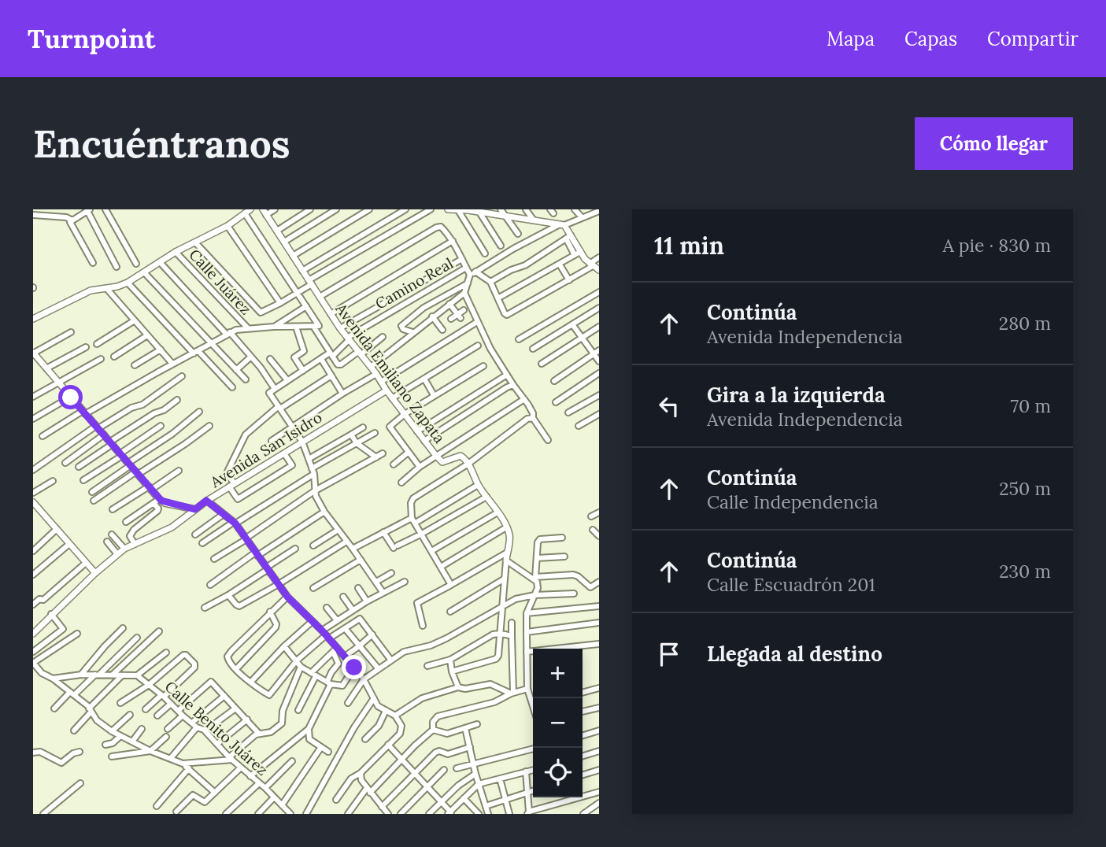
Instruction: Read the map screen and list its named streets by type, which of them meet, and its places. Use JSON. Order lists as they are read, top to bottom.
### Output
{
  "streets": {
    "main road": ["Avenida Emiliano Zapata", "Avenida San Isidro"],
    "street": ["Calle Juárez", "Camino Real", "Calle Benito Juárez"]
  },
  "crossings": [
    ["Camino Real", "Avenida Emiliano Zapata"],
    ["Avenida Emiliano Zapata", "Avenida San Isidro"]
  ],
  "page": {
    "header": "Turnpoint",
    "nav": ["Mapa", "Capas", "Compartir"],
    "buttons": "Cómo llegar",
    "title": "Encuéntranos",
    "heading": ["11 min", "A pie · 830 m"],
    "list": [
      ["Continúa", "Avenida Independencia", "280 m"],
      ["Gira a la izquierda", "Avenida Independencia", "70 m"],
      ["Continúa", "Calle Independencia", "250 m"],
      ["Continúa", "Calle Escuadrón 201", "230 m"],
      "Llegada al destino"
    ],
    "map_buttons": ["+", "−"]
  }
}
